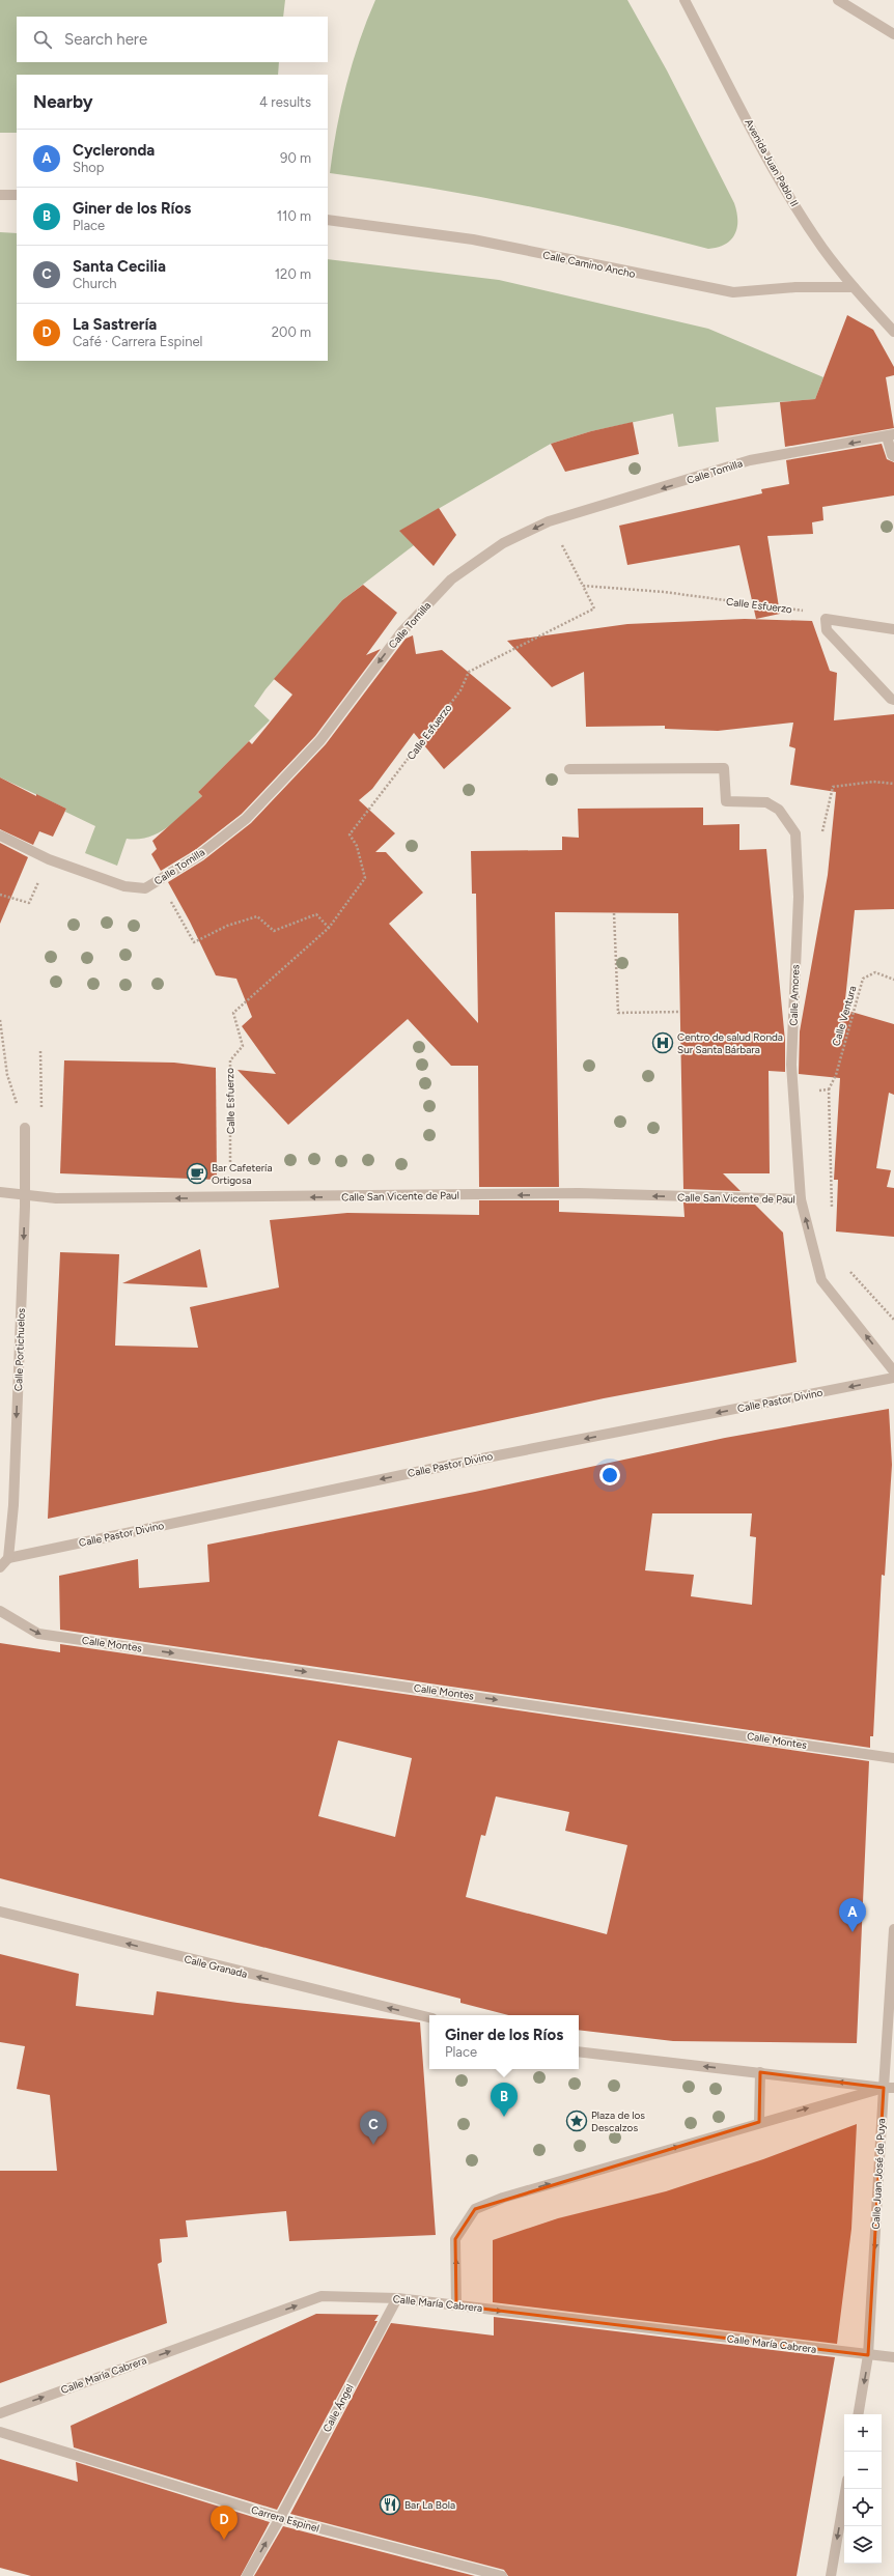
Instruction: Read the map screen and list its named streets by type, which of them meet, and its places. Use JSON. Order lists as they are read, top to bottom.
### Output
{
  "streets": {
    "street": [
      "Avenida Juan Pablo II",
      "Calle Camino Ancho",
      "Calle Tomilla",
      "Calle Amores",
      "Calle San Vicente de Paul",
      "Calle Portichuelos",
      "Calle Pastor Divino",
      "Calle Montes",
      "Calle Granada",
      "Calle Juan José de Puya",
      "Calle María Cabrera",
      "Calle Ángel",
      "Carrera Espinel"
    ],
    "path": ["Calle Esfuerzo", "Calle Ventura"]
  },
  "crossings": [
    ["Avenida Juan Pablo II", "Calle Camino Ancho"],
    ["Calle Tomilla", "Calle Esfuerzo"],
    ["Calle Esfuerzo", "Calle San Vicente de Paul"],
    ["Calle Amores", "Calle San Vicente de Paul"],
    ["Calle San Vicente de Paul", "Calle Portichuelos"],
    ["Calle Portichuelos", "Calle Pastor Divino"],
    ["Calle Juan José de Puya", "Calle María Cabrera"],
    ["Calle María Cabrera", "Calle Ángel"],
    ["Calle Ángel", "Carrera Espinel"]
  ],
  "one_way": [
    "Calle Tomilla",
    "Calle San Vicente de Paul",
    "Calle Portichuelos",
    "Calle Pastor Divino",
    "Calle Montes",
    "Calle Granada",
    "Calle Juan José de Puya",
    "Calle María Cabrera"
  ],
  "places": {
    "hospital": ["Centro de salud Ronda Sur Santa Bárbara"],
    "cafe": ["Bar Cafetería Ortigosa"],
    "place": ["Plaza de los Descalzos"],
    "restaurant": ["Bar La Bola"]
  },
  "page": {
    "search": "Search here",
    "heading": ["Nearby", "4 results"],
    "list": [
      {
        "mark": "A",
        "name": "Cycleronda",
        "note": "Shop",
        "value": "90 m"
      },
      {
        "mark": "B",
        "name": "Giner de los Ríos",
        "note": "Place",
        "value": "110 m"
      },
      {
        "mark": "C",
        "name": "Santa Cecilia",
        "note": "Church",
        "value": "120 m"
      },
      {
        "mark": "D",
        "name": "La Sastrería",
        "note": "Café · Carrera Espinel",
        "value": "200 m"
      }
    ],
    "pins": [
      "A",
      "B",
      "C",
      "D"
    ],
    "popup": ["Giner de los Ríos", "Place"],
    "map_buttons": ["+", "−"]
  }
}
